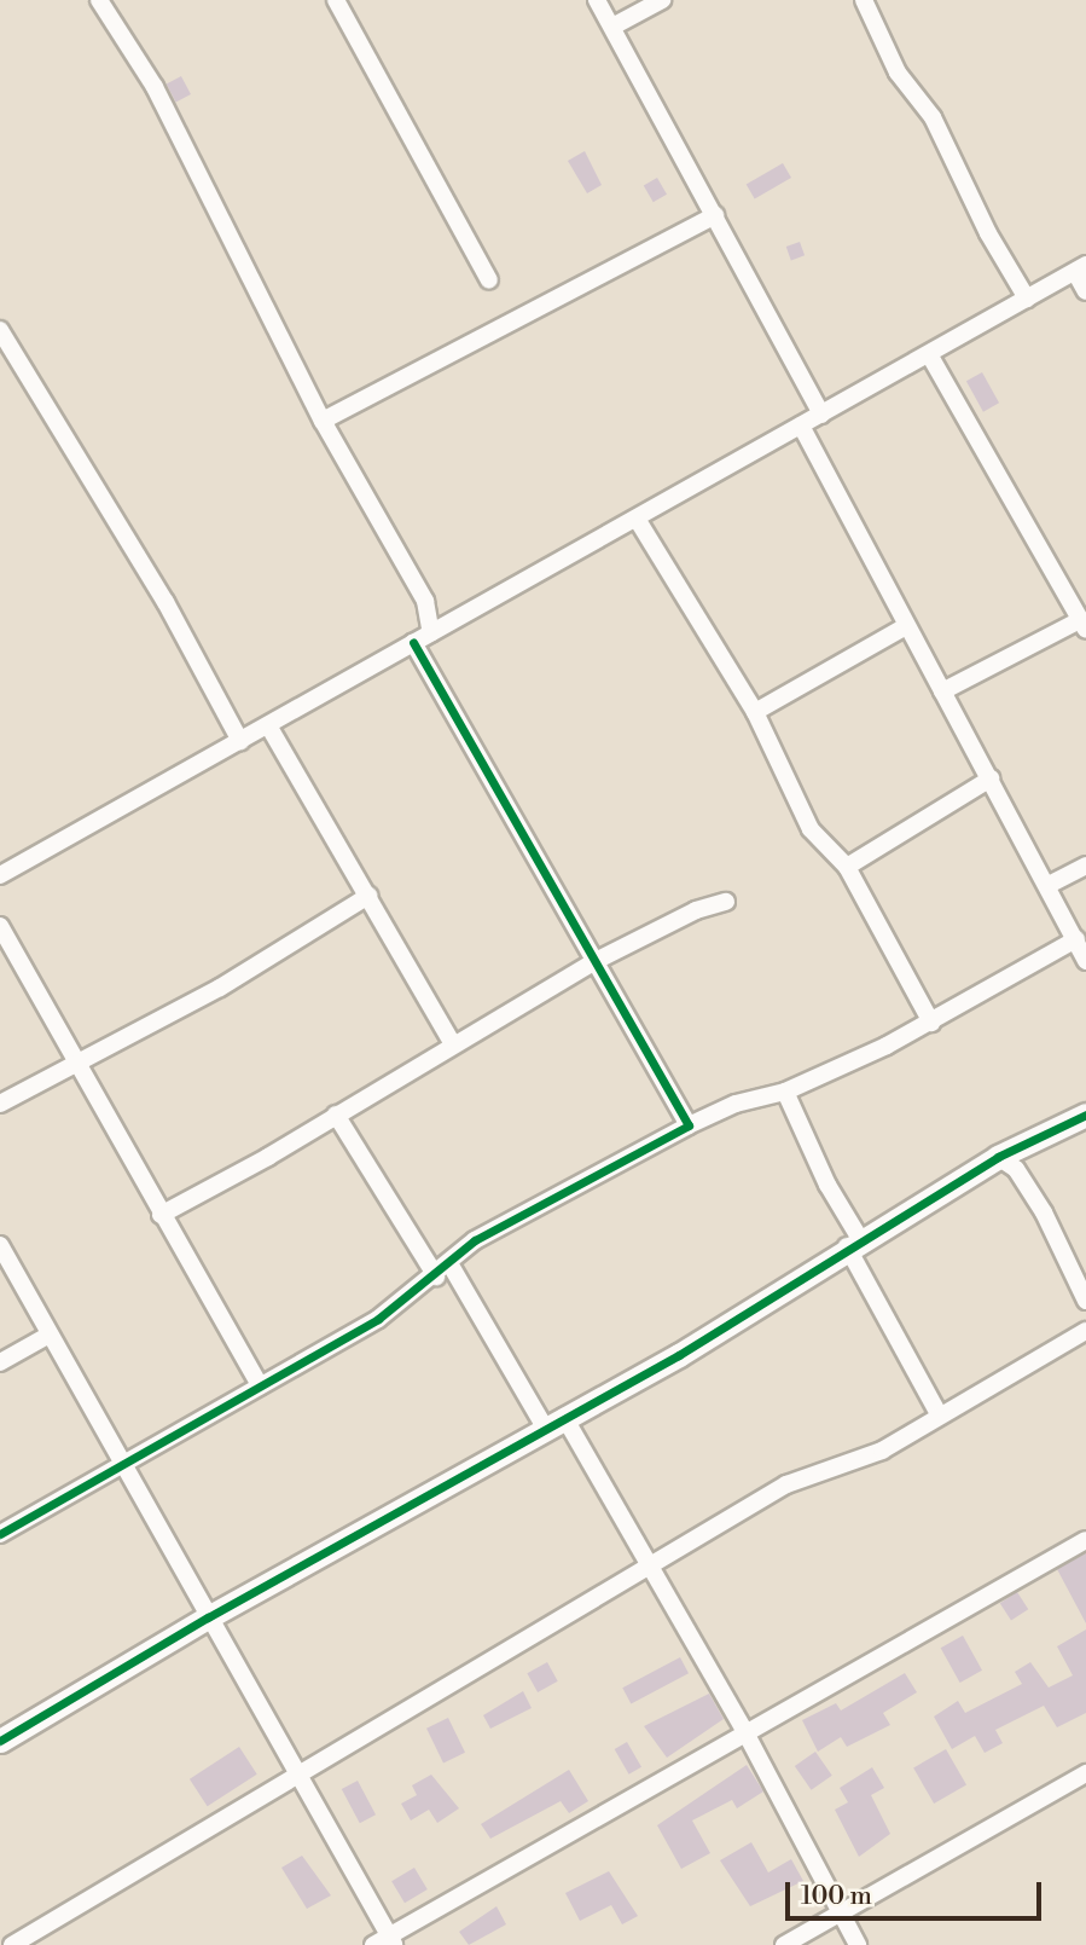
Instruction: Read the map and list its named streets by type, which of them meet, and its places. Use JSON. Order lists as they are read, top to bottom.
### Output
{
  "scale_bar": "100 m"
}
